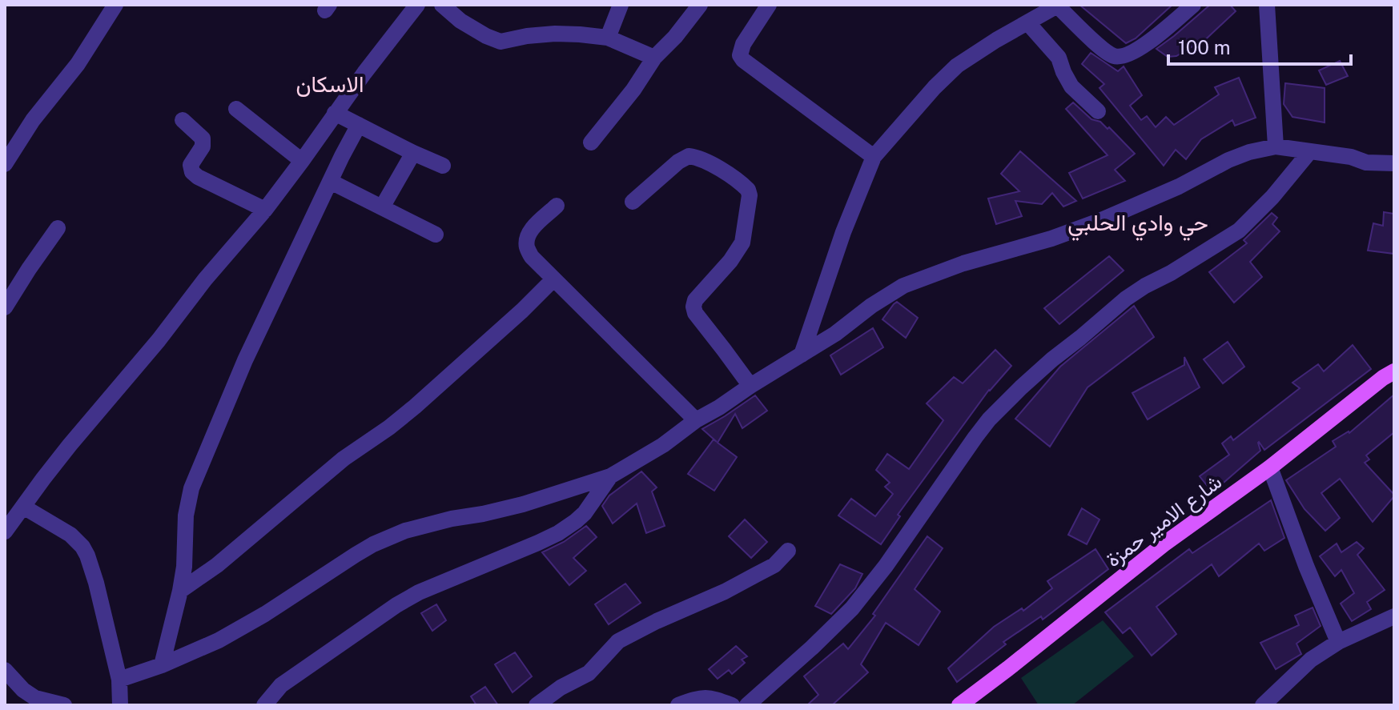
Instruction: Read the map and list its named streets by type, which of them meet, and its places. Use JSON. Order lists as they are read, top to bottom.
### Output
{
  "streets": {
    "main road": ["شارع الامير حمزة"]
  },
  "districts": ["الاسكان", "حي وادي الحلبي"],
  "scale_bar": "100 m"
}
